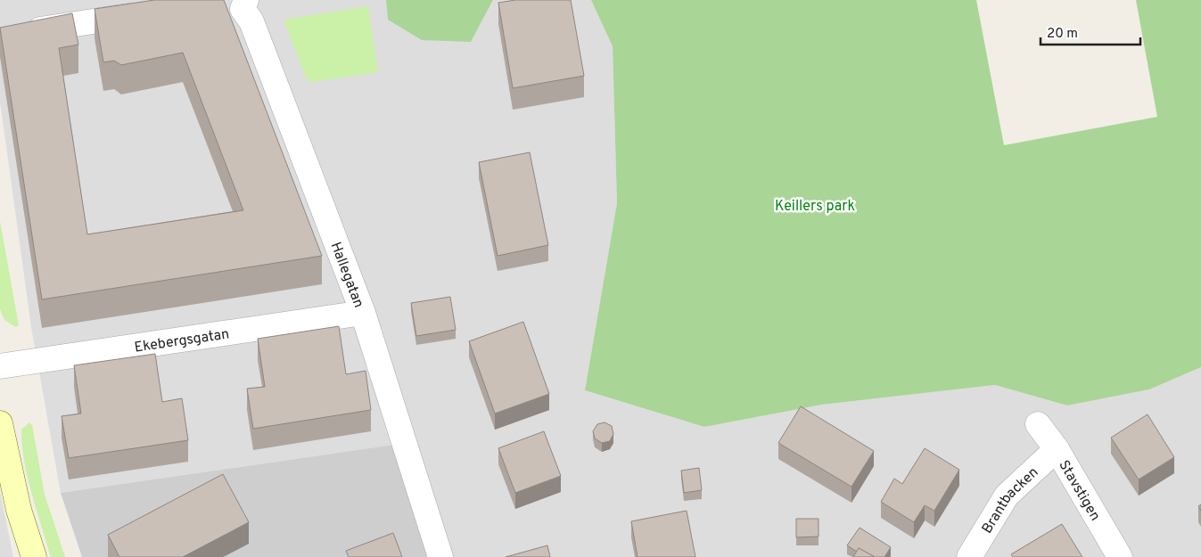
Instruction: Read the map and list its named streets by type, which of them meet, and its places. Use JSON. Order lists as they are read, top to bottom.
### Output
{
  "streets": {
    "street": [
      "Hallegatan",
      "Ekebergsgatan",
      "Stavstigen",
      "Brantbacken"
    ]
  },
  "crossings": [
    ["Hallegatan", "Ekebergsgatan"],
    ["Stavstigen", "Brantbacken"]
  ],
  "parks": ["Keillers park"],
  "scale_bar": "20 m"
}
